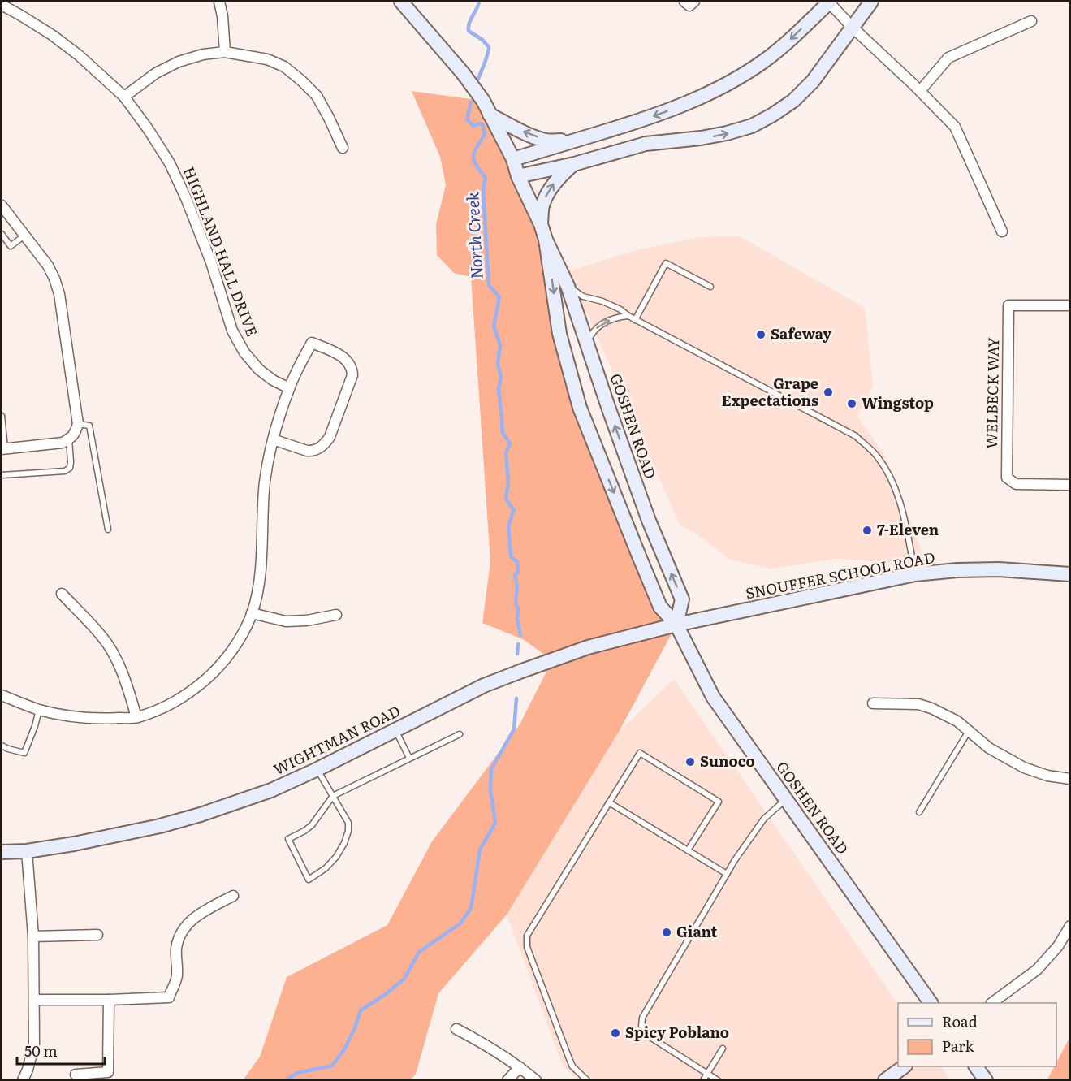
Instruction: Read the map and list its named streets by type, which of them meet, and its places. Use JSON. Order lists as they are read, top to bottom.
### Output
{
  "streets": {
    "street": [
      "HIGHLAND HALL DRIVE",
      "WELBECK WAY",
      "GOSHEN ROAD",
      "SNOUFFER SCHOOL ROAD",
      "WIGHTMAN ROAD"
    ]
  },
  "crossings": [
    ["GOSHEN ROAD", "SNOUFFER SCHOOL ROAD"],
    ["GOSHEN ROAD", "WIGHTMAN ROAD"],
    ["SNOUFFER SCHOOL ROAD", "WIGHTMAN ROAD"]
  ],
  "water": ["North Creek"],
  "places": [
    "Safeway",
    "Grape Expectations",
    "Wingstop",
    "7-Eleven",
    "Sunoco",
    "Giant",
    "Spicy Poblano"
  ],
  "legend": ["Road", "Park"],
  "scale_bar": "50 m"
}
